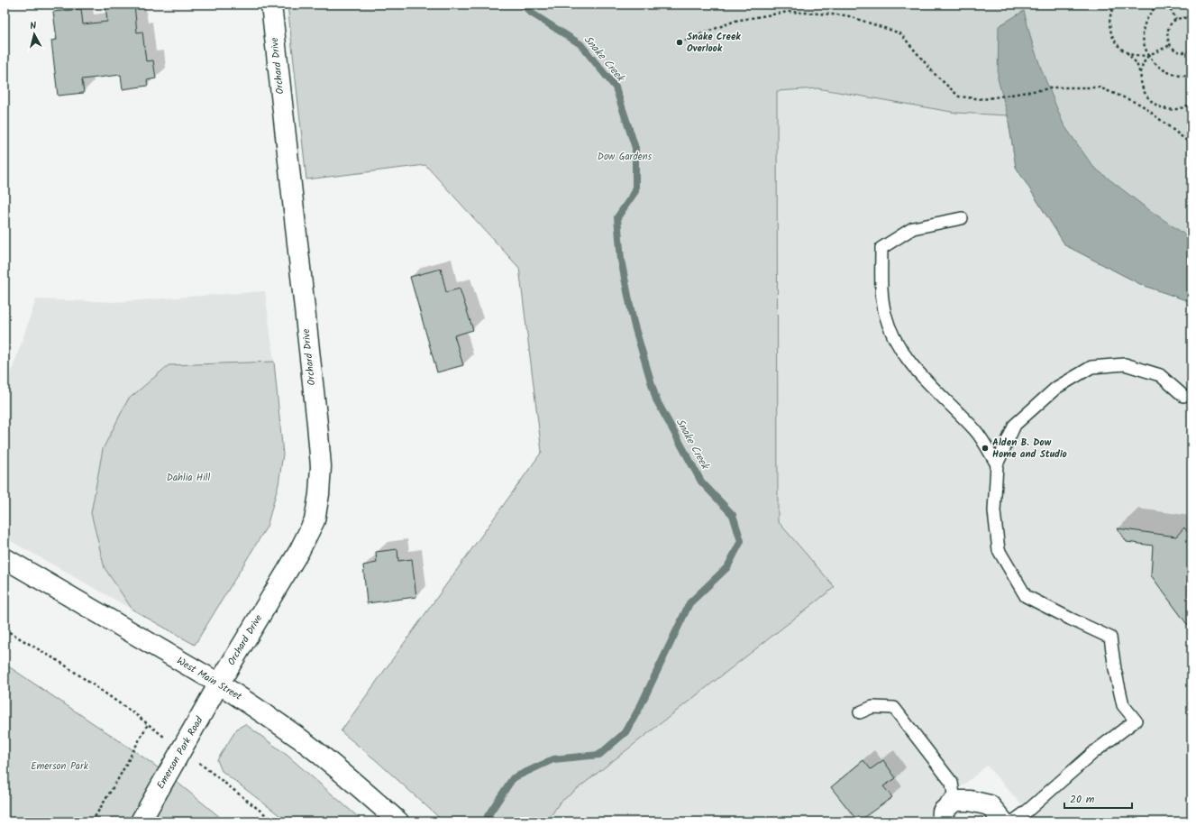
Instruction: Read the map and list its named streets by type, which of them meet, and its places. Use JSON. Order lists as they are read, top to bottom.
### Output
{
  "streets": {
    "street": ["Orchard Drive", "West Main Street", "Emerson Park Road"]
  },
  "crossings": [
    ["Orchard Drive", "West Main Street"],
    ["Orchard Drive", "Emerson Park Road"],
    ["West Main Street", "Emerson Park Road"]
  ],
  "water": ["Snake Creek"],
  "parks": ["Dow Gardens", "Dahlia Hill", "Emerson Park"],
  "places": ["Snake Creek Overlook", "Alden B. Dow Home and Studio"],
  "scale_bar": "20 m",
  "north": "top"
}
